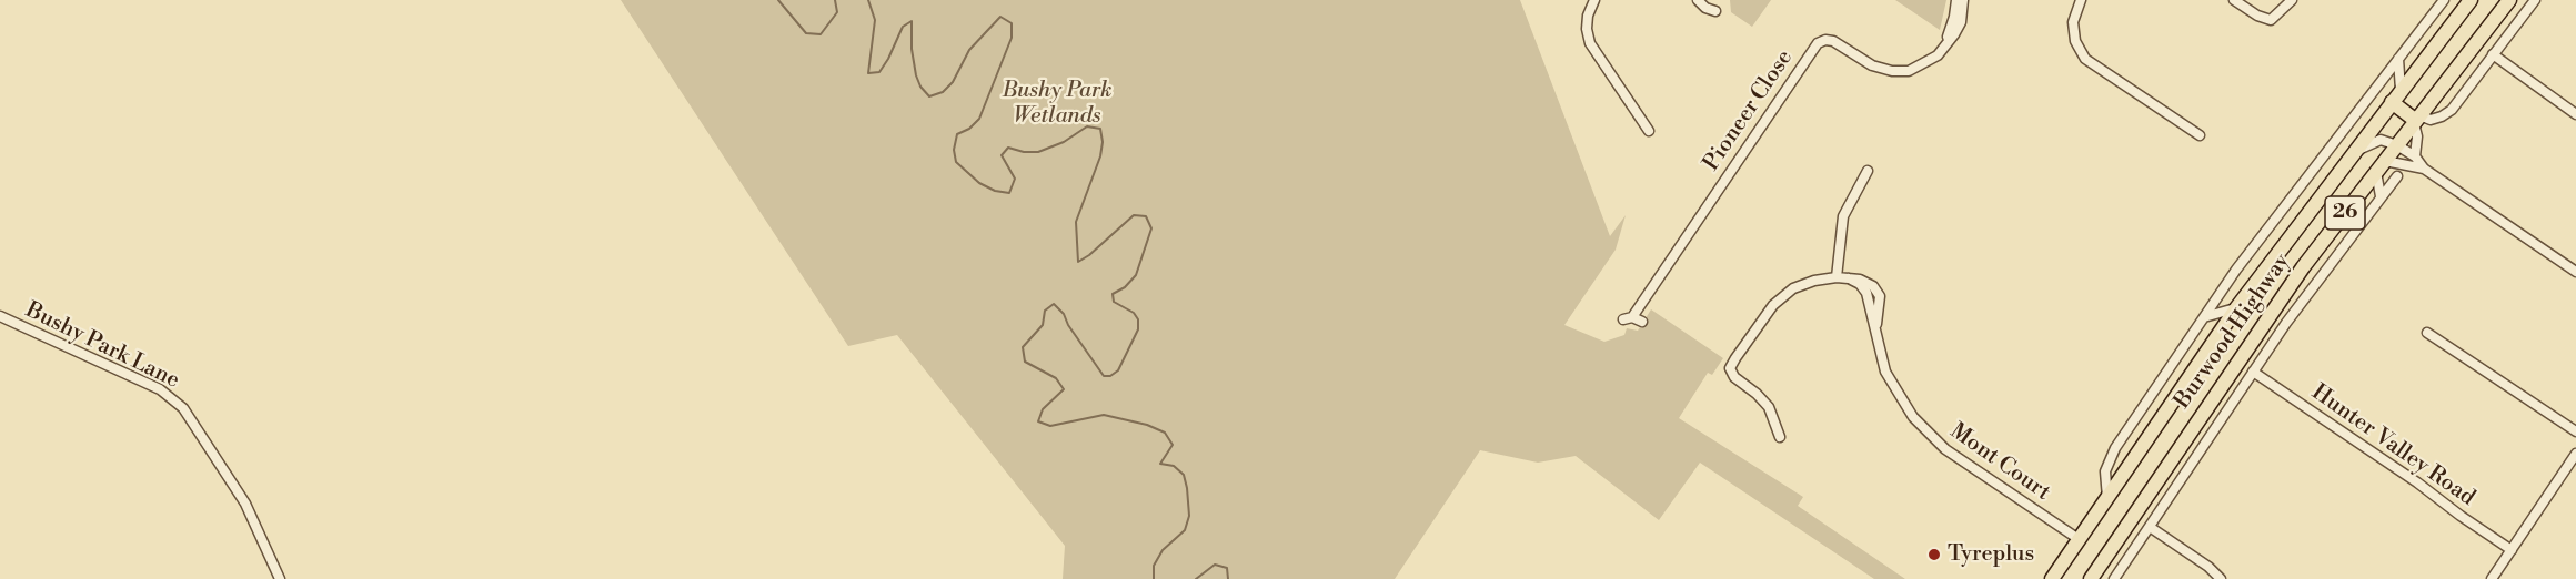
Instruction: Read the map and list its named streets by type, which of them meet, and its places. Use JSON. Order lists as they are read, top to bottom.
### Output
{
  "streets": {
    "highway": ["26", "Burwood Highway"],
    "street": [
      "Pioneer Close",
      "Bushy Park Lane",
      "Hunter Valley Road",
      "Mont Court"
    ]
  },
  "crossings": [
    ["Burwood Highway", "Hunter Valley Road"],
    ["Burwood Highway", "Mont Court"]
  ],
  "parks": ["Bushy Park Wetlands"],
  "places": ["Tyreplus"]
}
